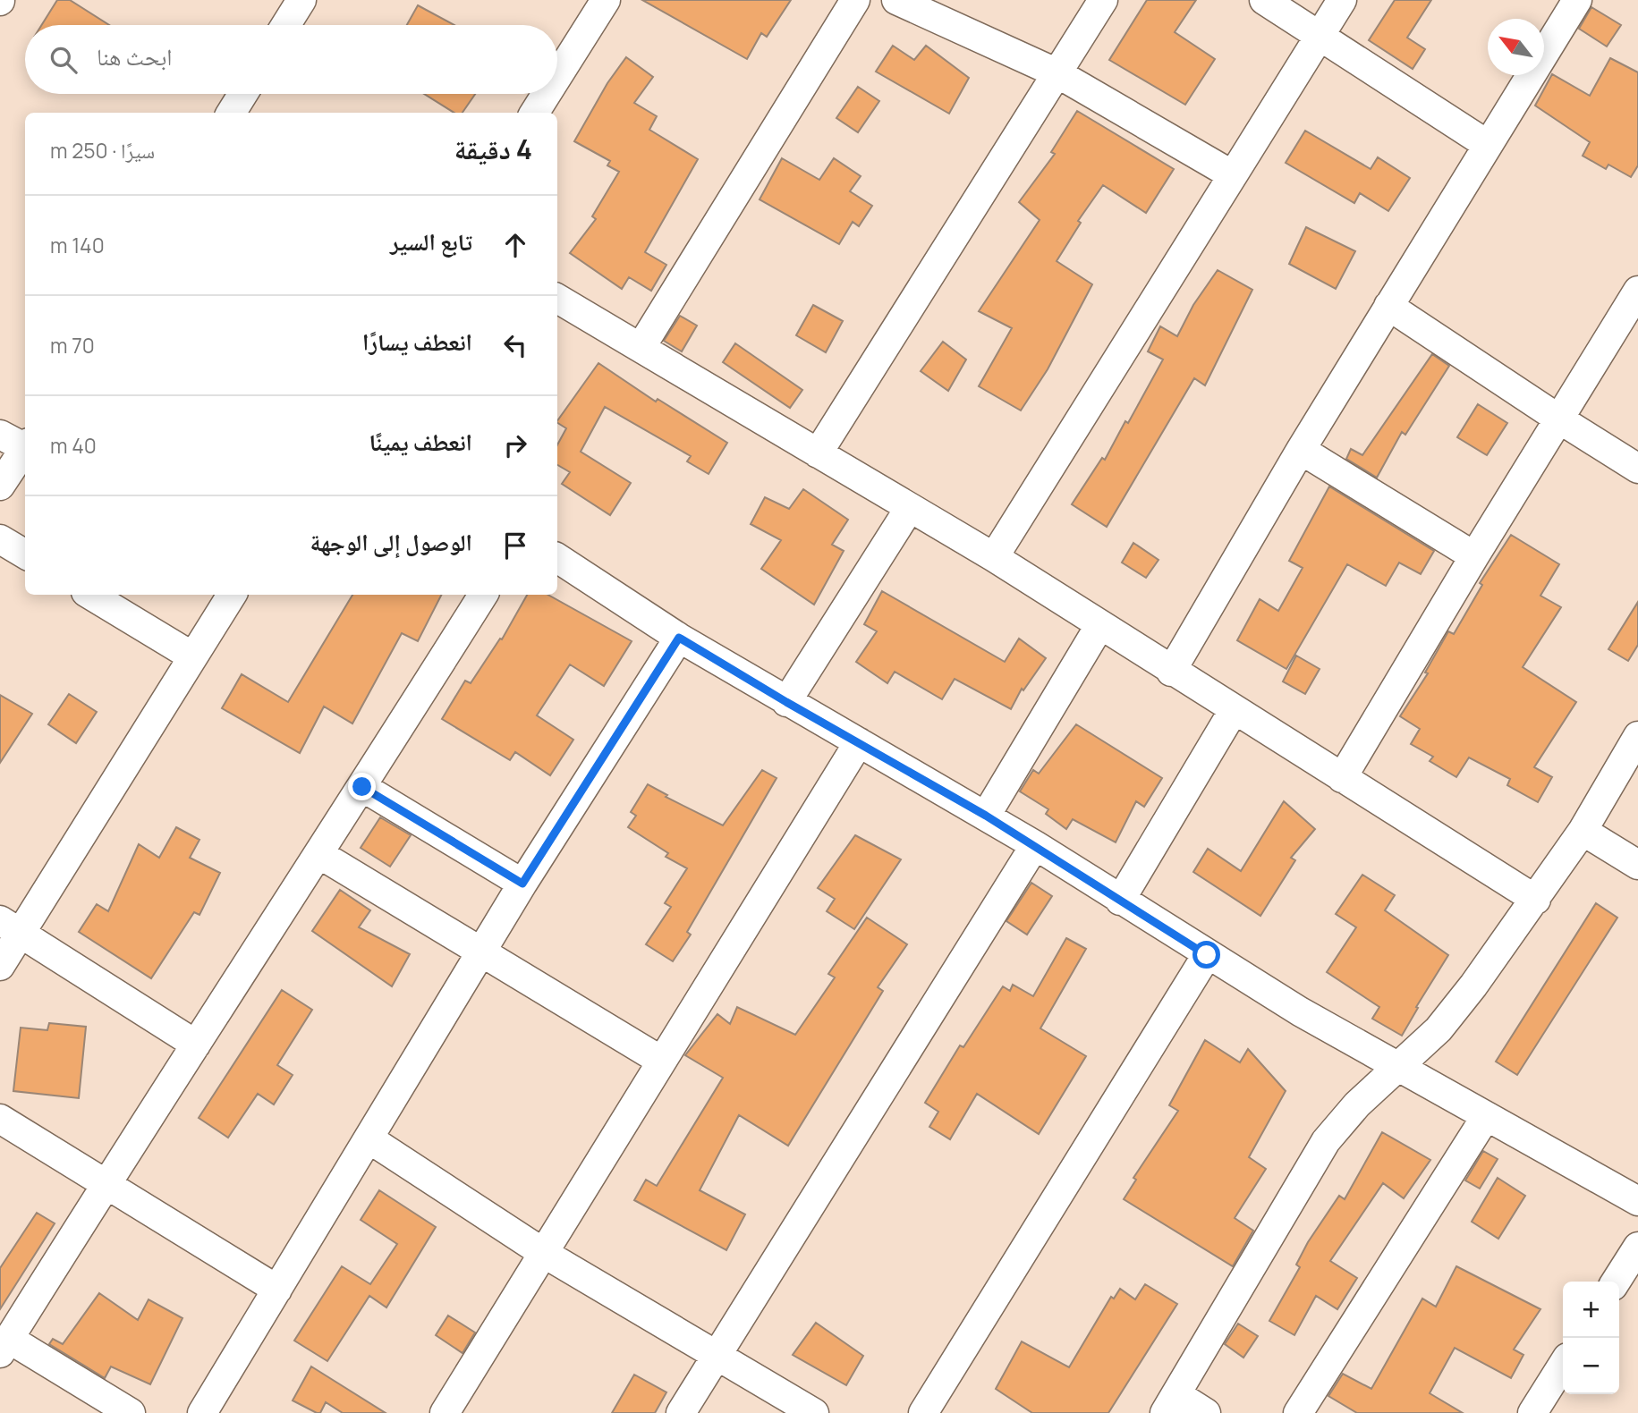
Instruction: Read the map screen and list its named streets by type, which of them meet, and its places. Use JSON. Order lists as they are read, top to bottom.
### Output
{
  "north": "top left",
  "page": {
    "search": "ابحث هنا",
    "heading": ["4 دقيقة", "سيرًا · 250 m"],
    "list": [
      ["تابع السير", "140 m"],
      ["انعطف يسارًا", "70 m"],
      ["انعطف يمينًا", "40 m"],
      "الوصول إلى الوجهة"
    ],
    "map_buttons": ["+", "−"]
  }
}
